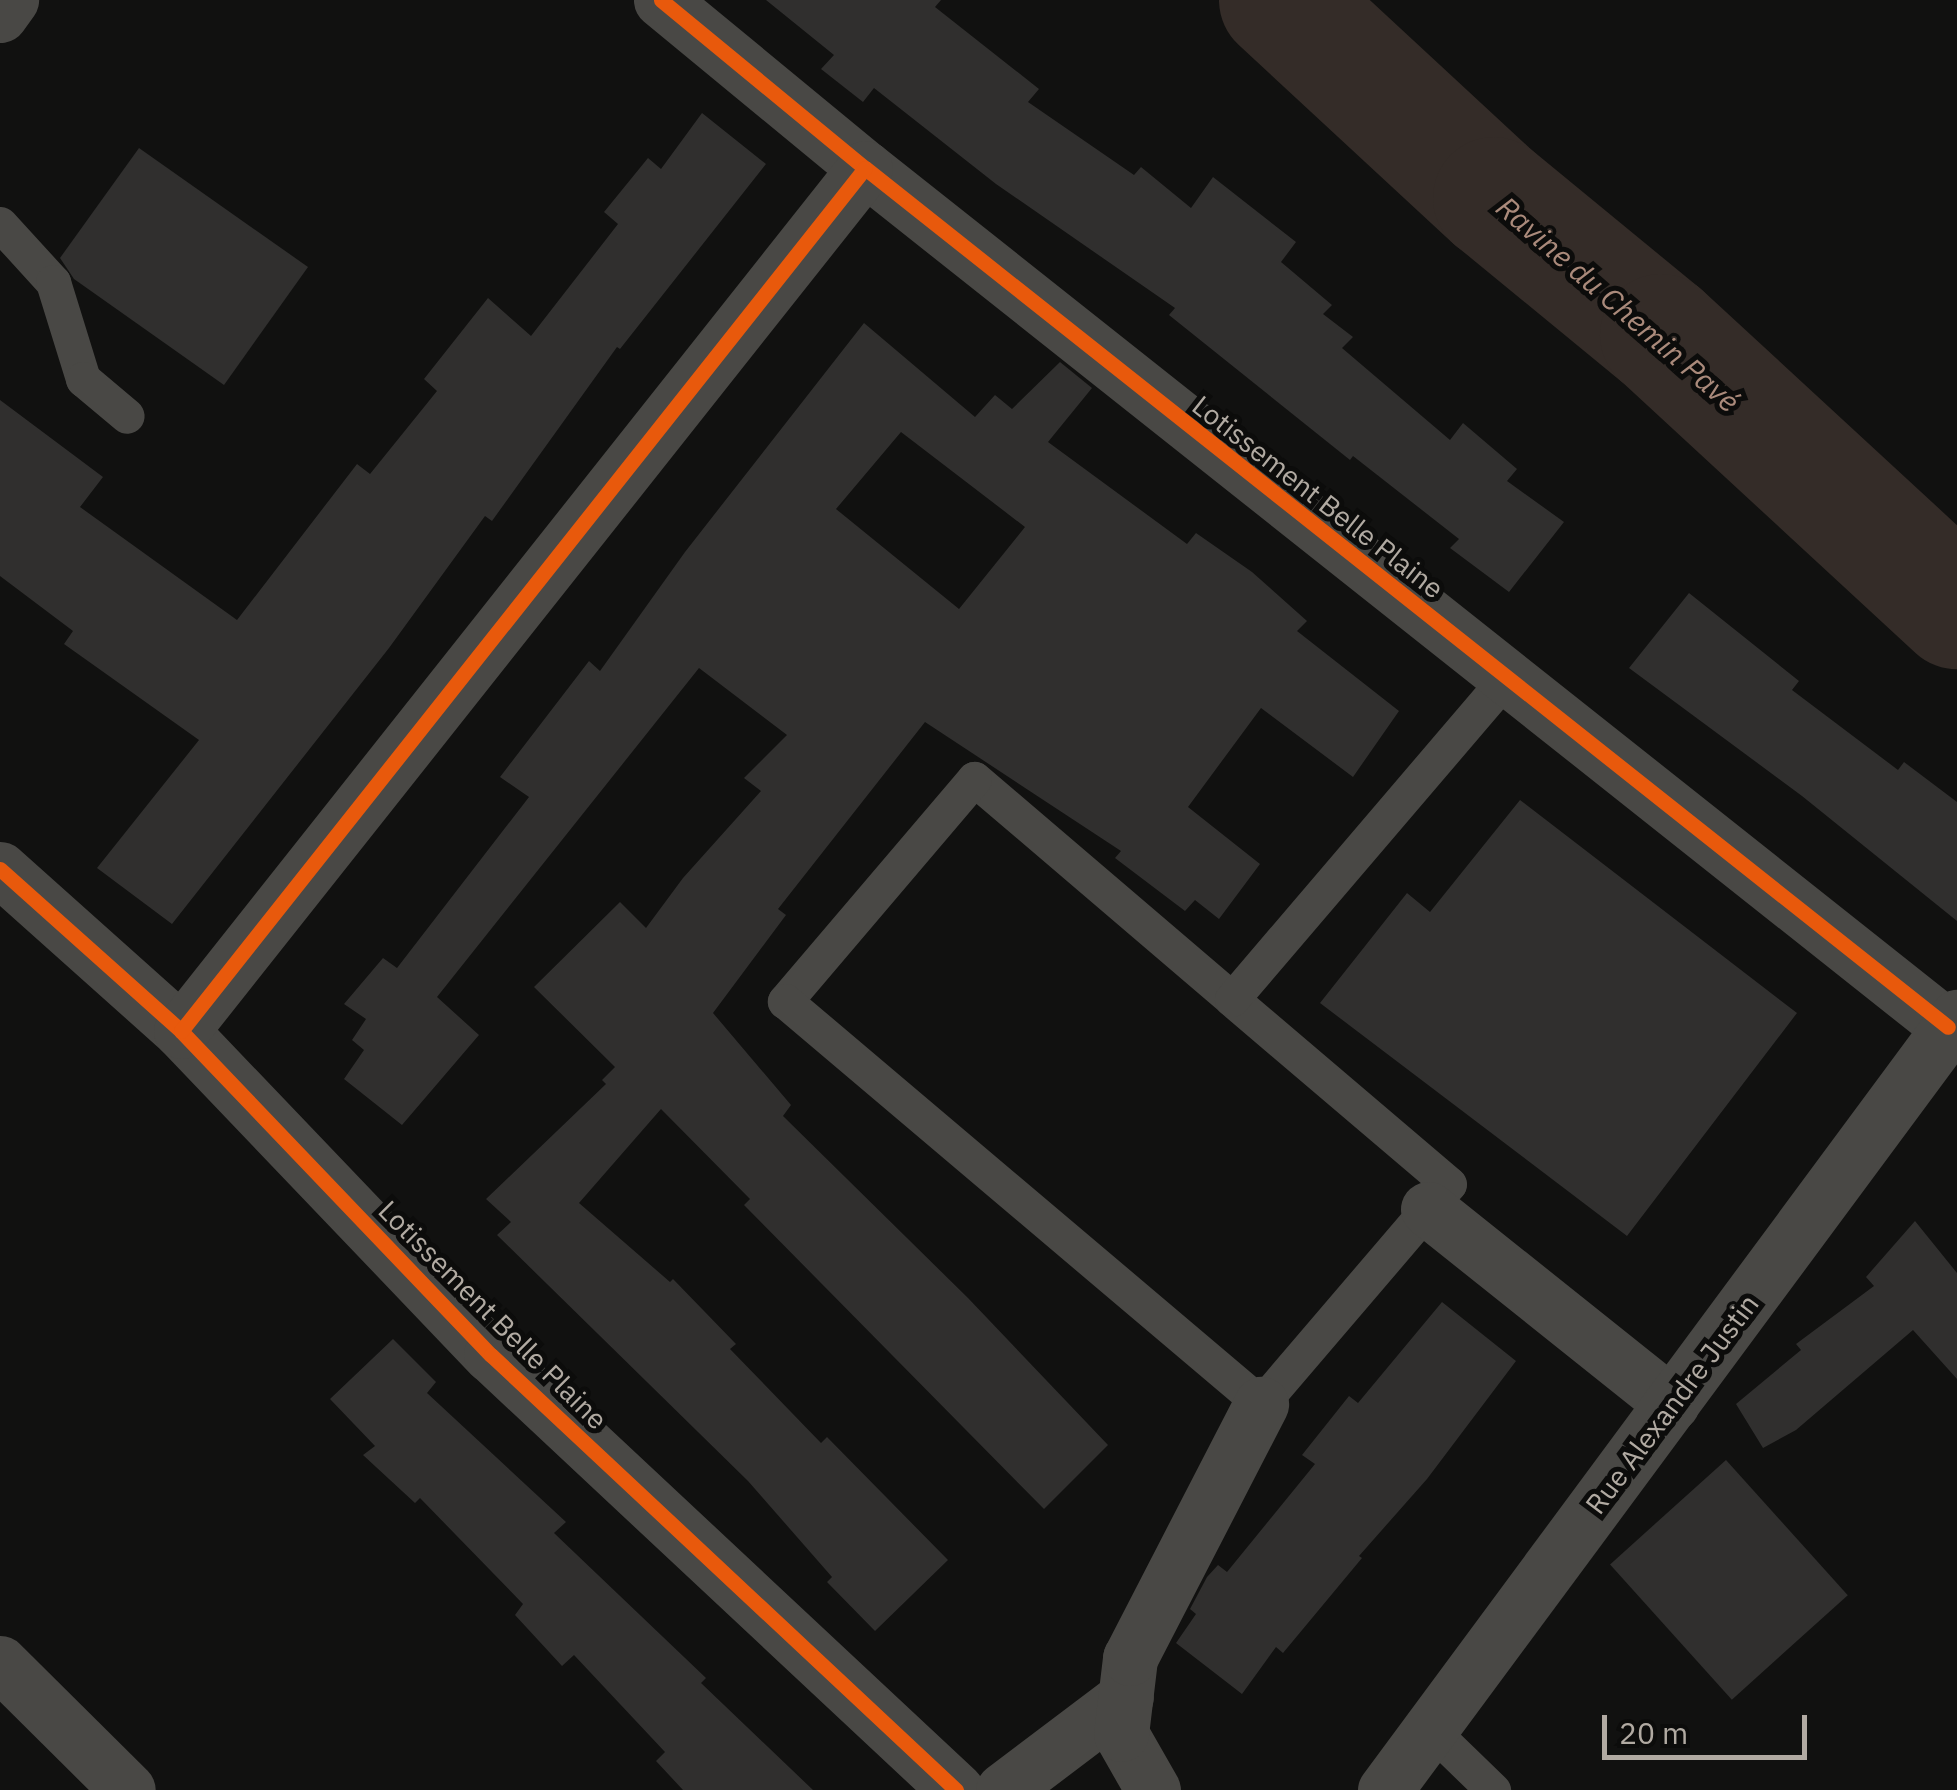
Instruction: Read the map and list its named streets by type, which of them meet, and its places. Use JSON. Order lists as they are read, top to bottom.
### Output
{
  "streets": {
    "street": ["Lotissement Belle Plaine", "Rue Alexandre Justin"]
  },
  "crossings": [
    ["Lotissement Belle Plaine", "Rue Alexandre Justin"]
  ],
  "water": ["Ravine du Chemin Pavé"],
  "scale_bar": "20 m"
}
